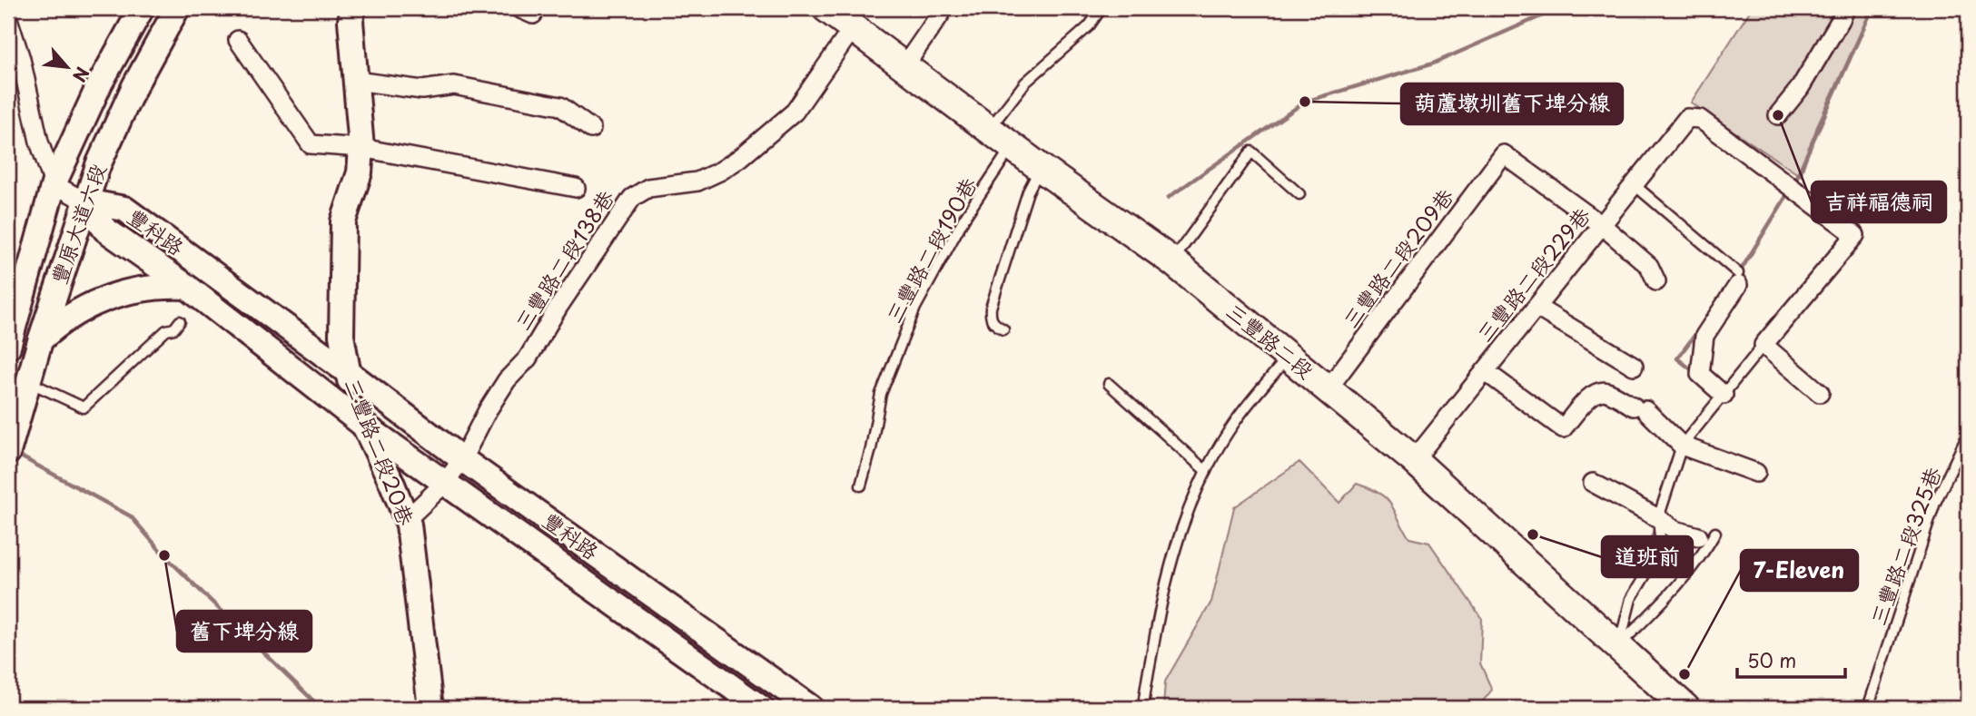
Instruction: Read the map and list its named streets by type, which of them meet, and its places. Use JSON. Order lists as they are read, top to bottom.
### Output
{
  "streets": {
    "main road": ["三豐路二段"],
    "street": [
      "豐原大道六段",
      "豐科路",
      "三豐路二段209巷",
      "三豐路二段138巷",
      "三豐路二段229巷",
      "三豐路二段20巷"
    ],
    "lane": ["三豐路二段190巷", "三豐路二段325巷"]
  },
  "crossings": [
    ["豐原大道六段", "豐科路"],
    ["豐科路", "三豐路二段138巷"],
    ["豐科路", "三豐路二段20巷"],
    ["三豐路二段190巷", "三豐路二段"],
    ["三豐路二段209巷", "三豐路二段229巷"],
    ["三豐路二段209巷", "三豐路二段"],
    ["三豐路二段138巷", "三豐路二段"],
    ["三豐路二段138巷", "三豐路二段20巷"],
    ["三豐路二段229巷", "三豐路二段"]
  ],
  "places": [
    "葫蘆墩圳舊下埤分線",
    "吉祥福德祠",
    "道班前",
    "舊下埤分線",
    "7-Eleven"
  ],
  "scale_bar": "50 m",
  "north": "bottom right"
}
